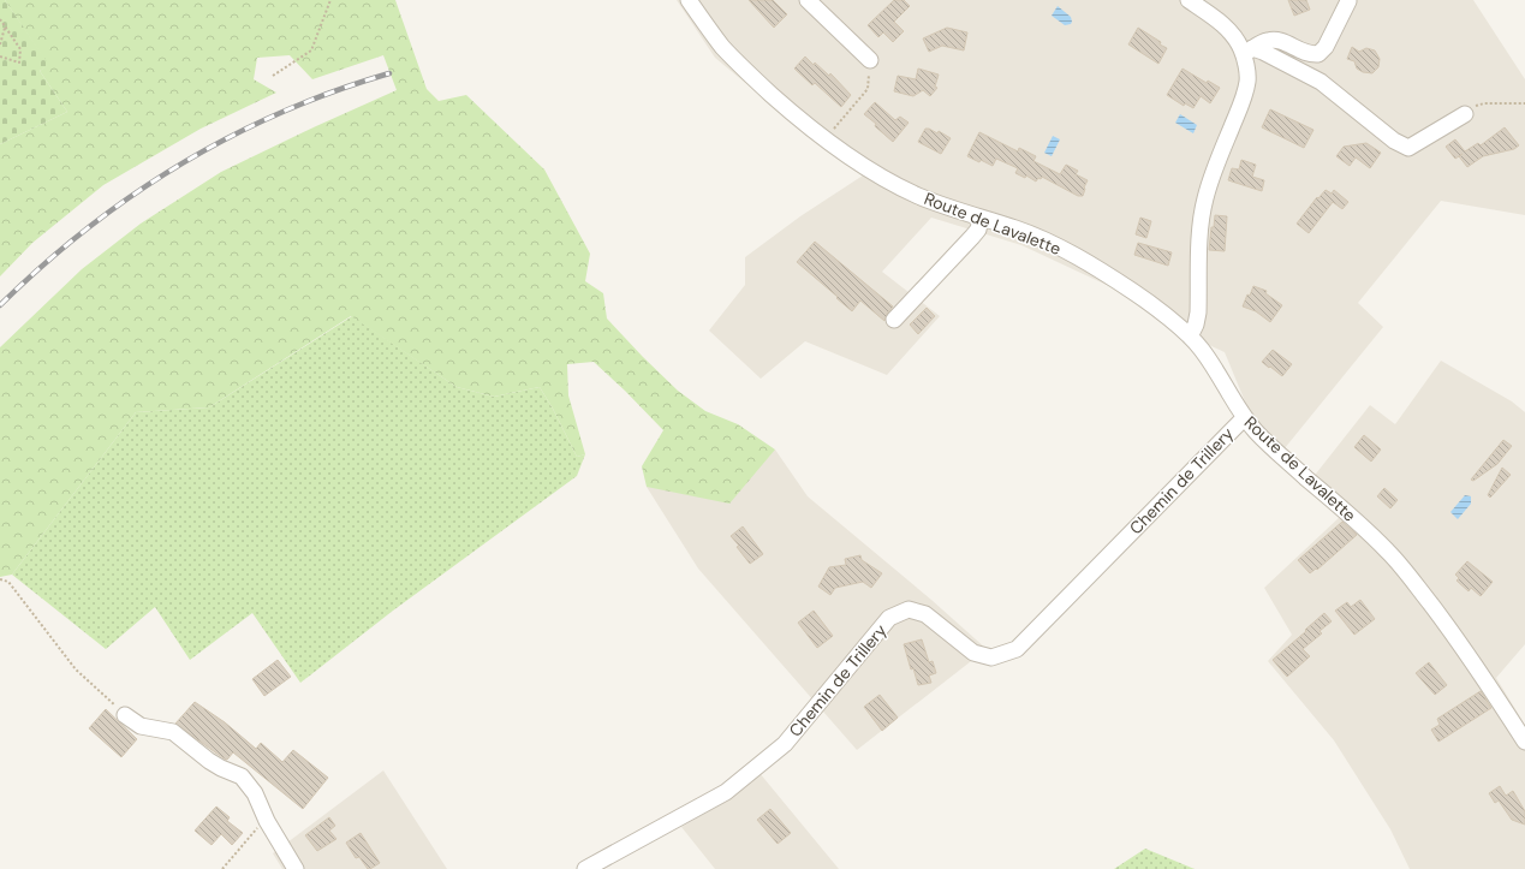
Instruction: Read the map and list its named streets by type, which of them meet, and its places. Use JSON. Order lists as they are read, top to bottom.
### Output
{
  "streets": {
    "street": ["Route de Lavalette", "Chemin de Trillery"]
  },
  "crossings": [
    ["Route de Lavalette", "Chemin de Trillery"]
  ]
}
